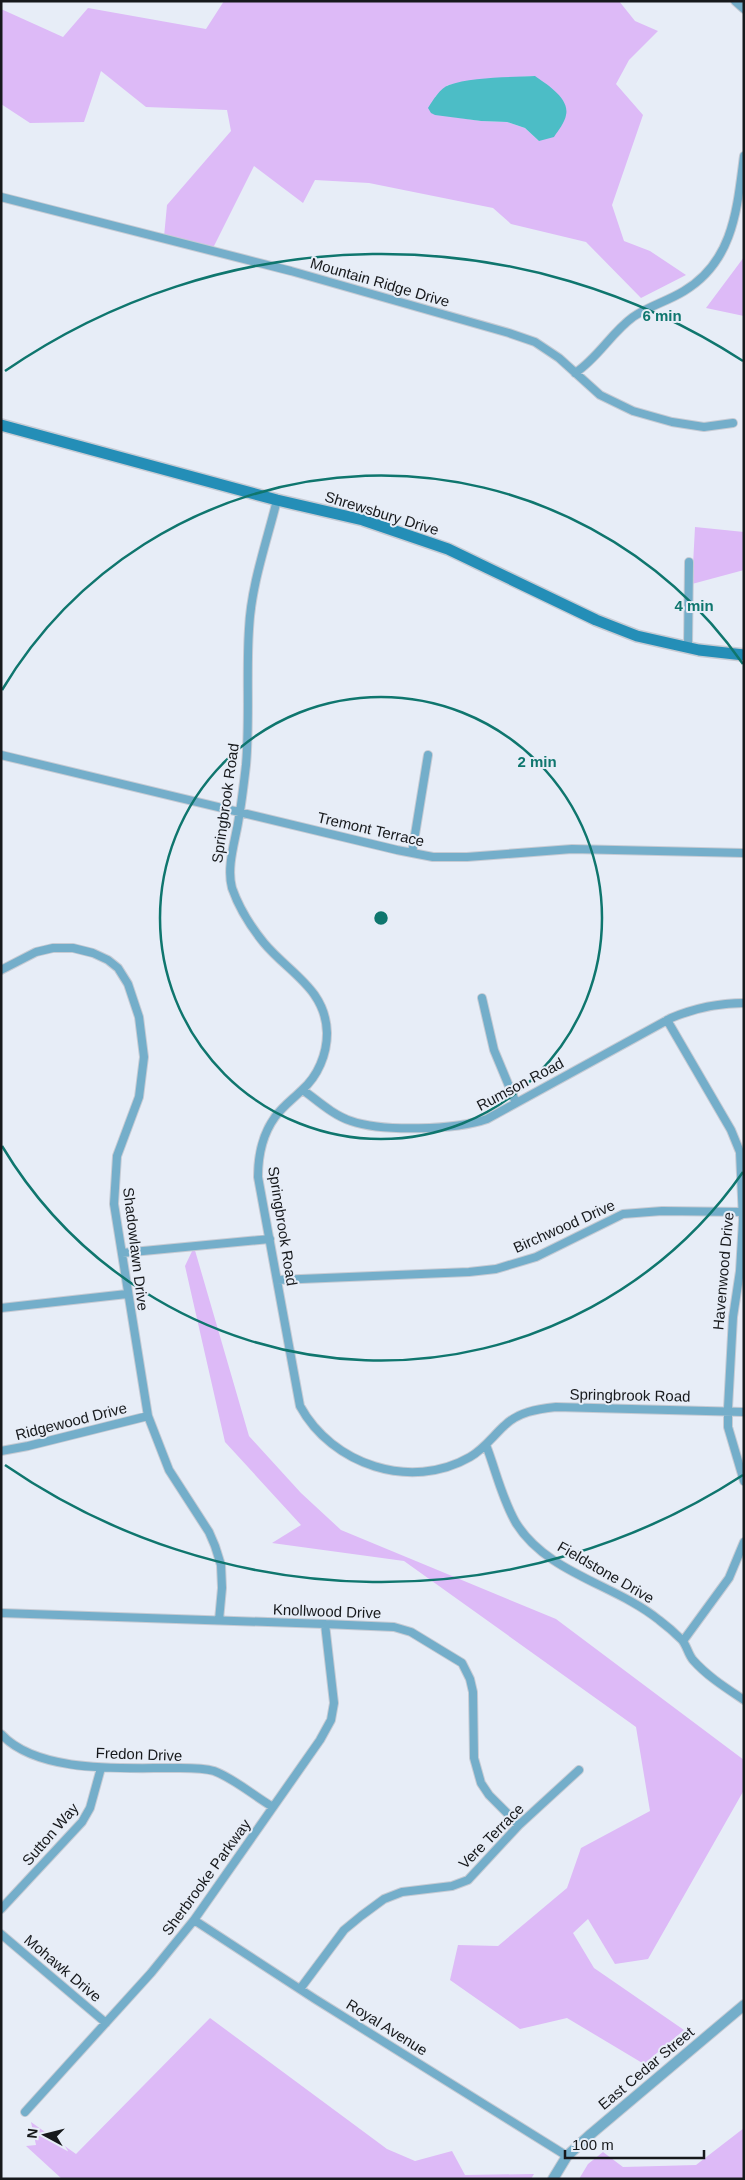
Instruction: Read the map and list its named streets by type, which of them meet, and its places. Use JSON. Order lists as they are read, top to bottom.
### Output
{
  "streets": {
    "main road": ["Shrewsbury Drive"],
    "street": [
      "Mountain Ridge Drive",
      "Springbrook Road",
      "Tremont Terrace",
      "Rumson Road",
      "Birchwood Drive",
      "Shadowlawn Drive",
      "Havenwood Drive",
      "Ridgewood Drive",
      "Fieldstone Drive",
      "Knollwood Drive",
      "Fredon Drive",
      "Sutton Way",
      "Vere Terrace",
      "Sherbrooke Parkway",
      "Mohawk Drive",
      "Royal Avenue",
      "East Cedar Street"
    ]
  },
  "crossings": [
    ["Shrewsbury Drive", "Springbrook Road"],
    ["Springbrook Road", "Tremont Terrace"],
    ["Springbrook Road", "Rumson Road"],
    ["Springbrook Road", "Birchwood Drive"],
    ["Springbrook Road", "Havenwood Drive"],
    ["Springbrook Road", "Fieldstone Drive"],
    ["Rumson Road", "Havenwood Drive"],
    ["Birchwood Drive", "Havenwood Drive"],
    ["Shadowlawn Drive", "Ridgewood Drive"],
    ["Shadowlawn Drive", "Knollwood Drive"],
    ["Knollwood Drive", "Vere Terrace"],
    ["Knollwood Drive", "Sherbrooke Parkway"],
    ["Fredon Drive", "Sutton Way"],
    ["Fredon Drive", "Sherbrooke Parkway"],
    ["Vere Terrace", "Royal Avenue"],
    ["Sherbrooke Parkway", "Mohawk Drive"],
    ["Sherbrooke Parkway", "Royal Avenue"],
    ["Royal Avenue", "East Cedar Street"]
  ],
  "scale_bar": "100 m",
  "north": "left",
  "rings": ["6 min", "4 min", "2 min"]
}
